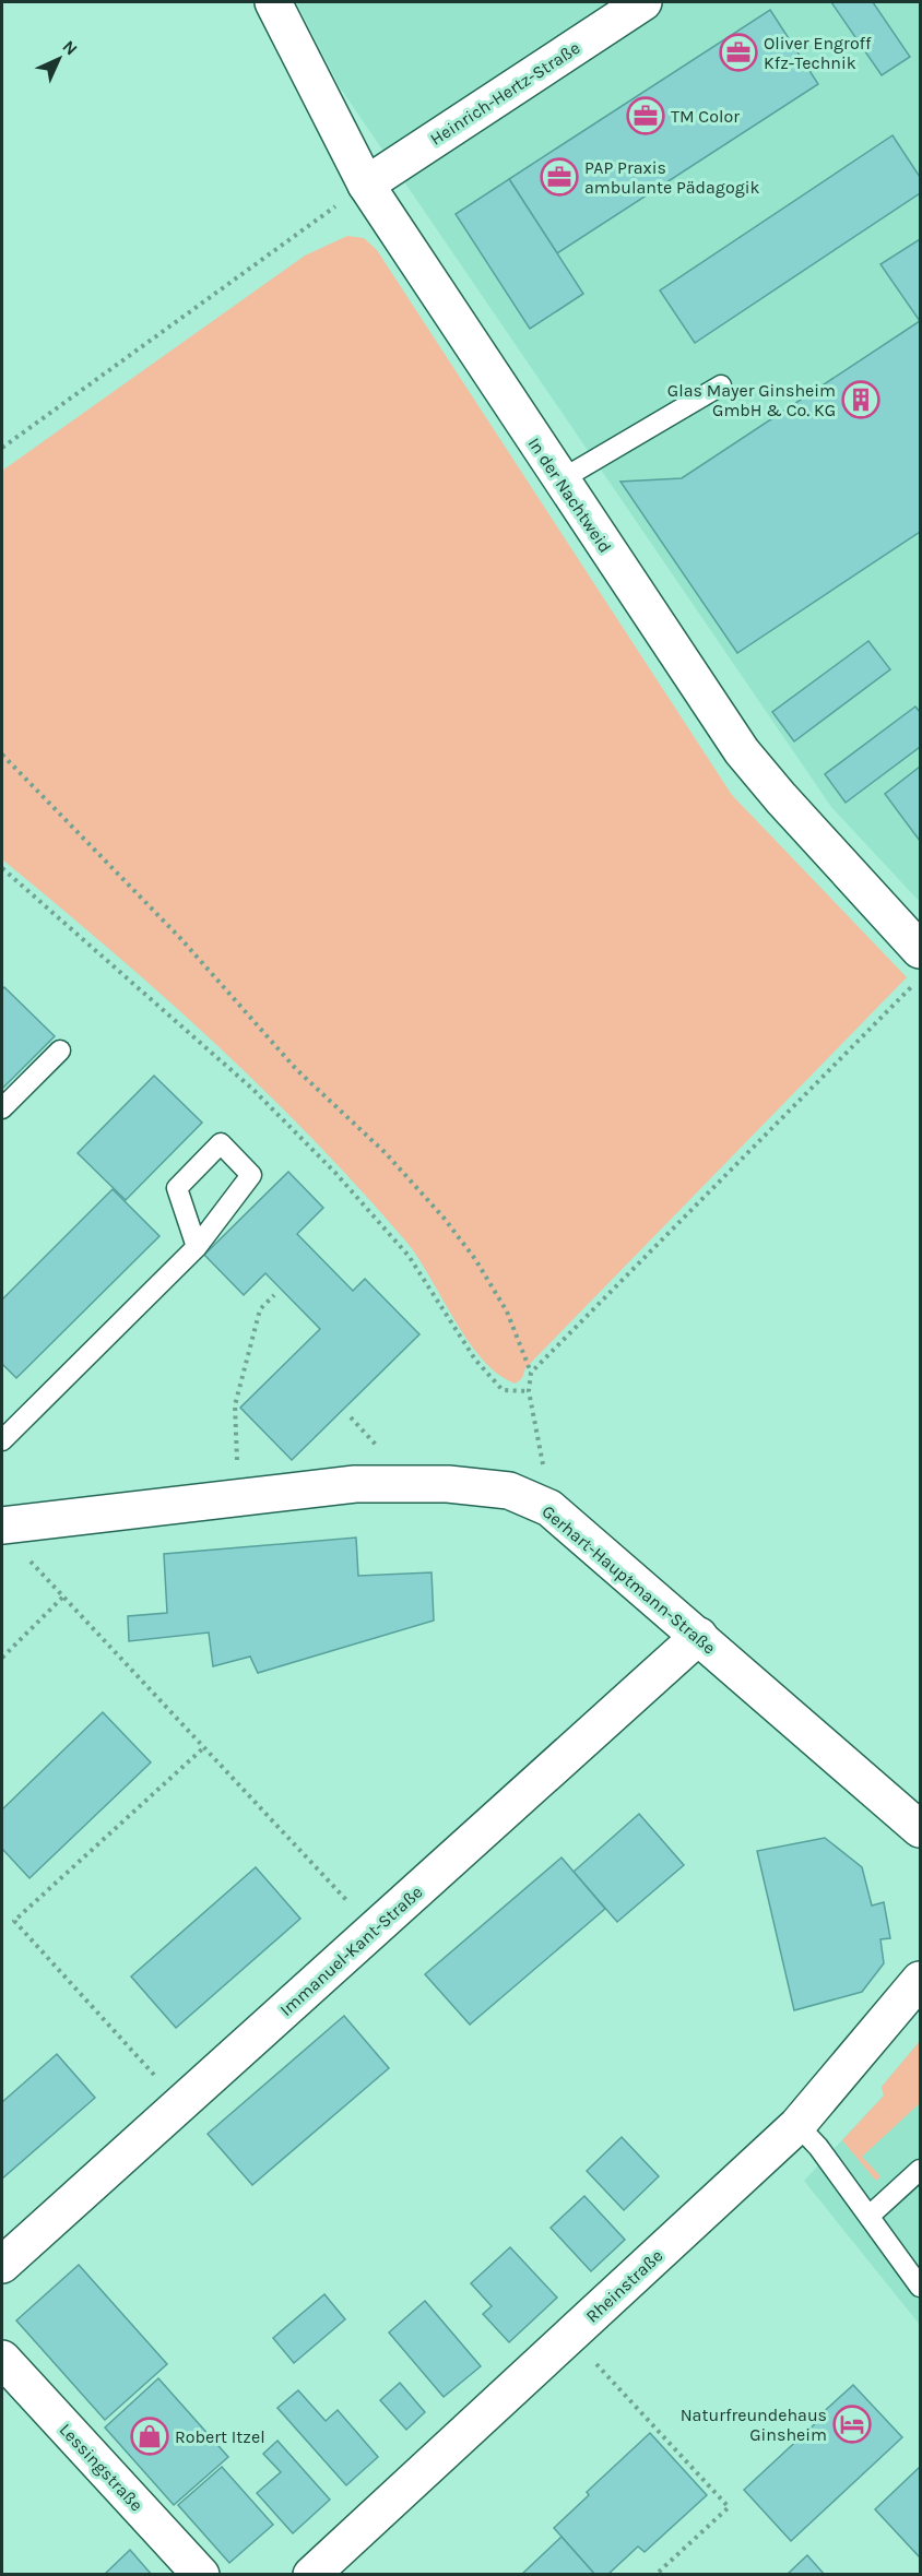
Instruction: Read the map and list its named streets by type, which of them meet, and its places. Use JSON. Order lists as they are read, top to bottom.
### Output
{
  "streets": {
    "street": [
      "Heinrich-Hertz-Straße",
      "In der Nachtweid",
      "Gerhart-Hauptmann-Straße",
      "Immanuel-Kant-Straße",
      "Rheinstraße",
      "Lessingstraße"
    ]
  },
  "crossings": [
    ["Heinrich-Hertz-Straße", "In der Nachtweid"],
    ["Gerhart-Hauptmann-Straße", "Immanuel-Kant-Straße"]
  ],
  "places": {
    "office": ["Oliver Engroff Kfz-Technik", "TM Color", "PAP Praxis ambulante Pädagogik"],
    "building": ["Glas Mayer Ginsheim GmbH & Co. KG"],
    "hotel": ["Naturfreundehaus Ginsheim"],
    "shop": ["Robert Itzel"]
  },
  "north": "top right"
}
